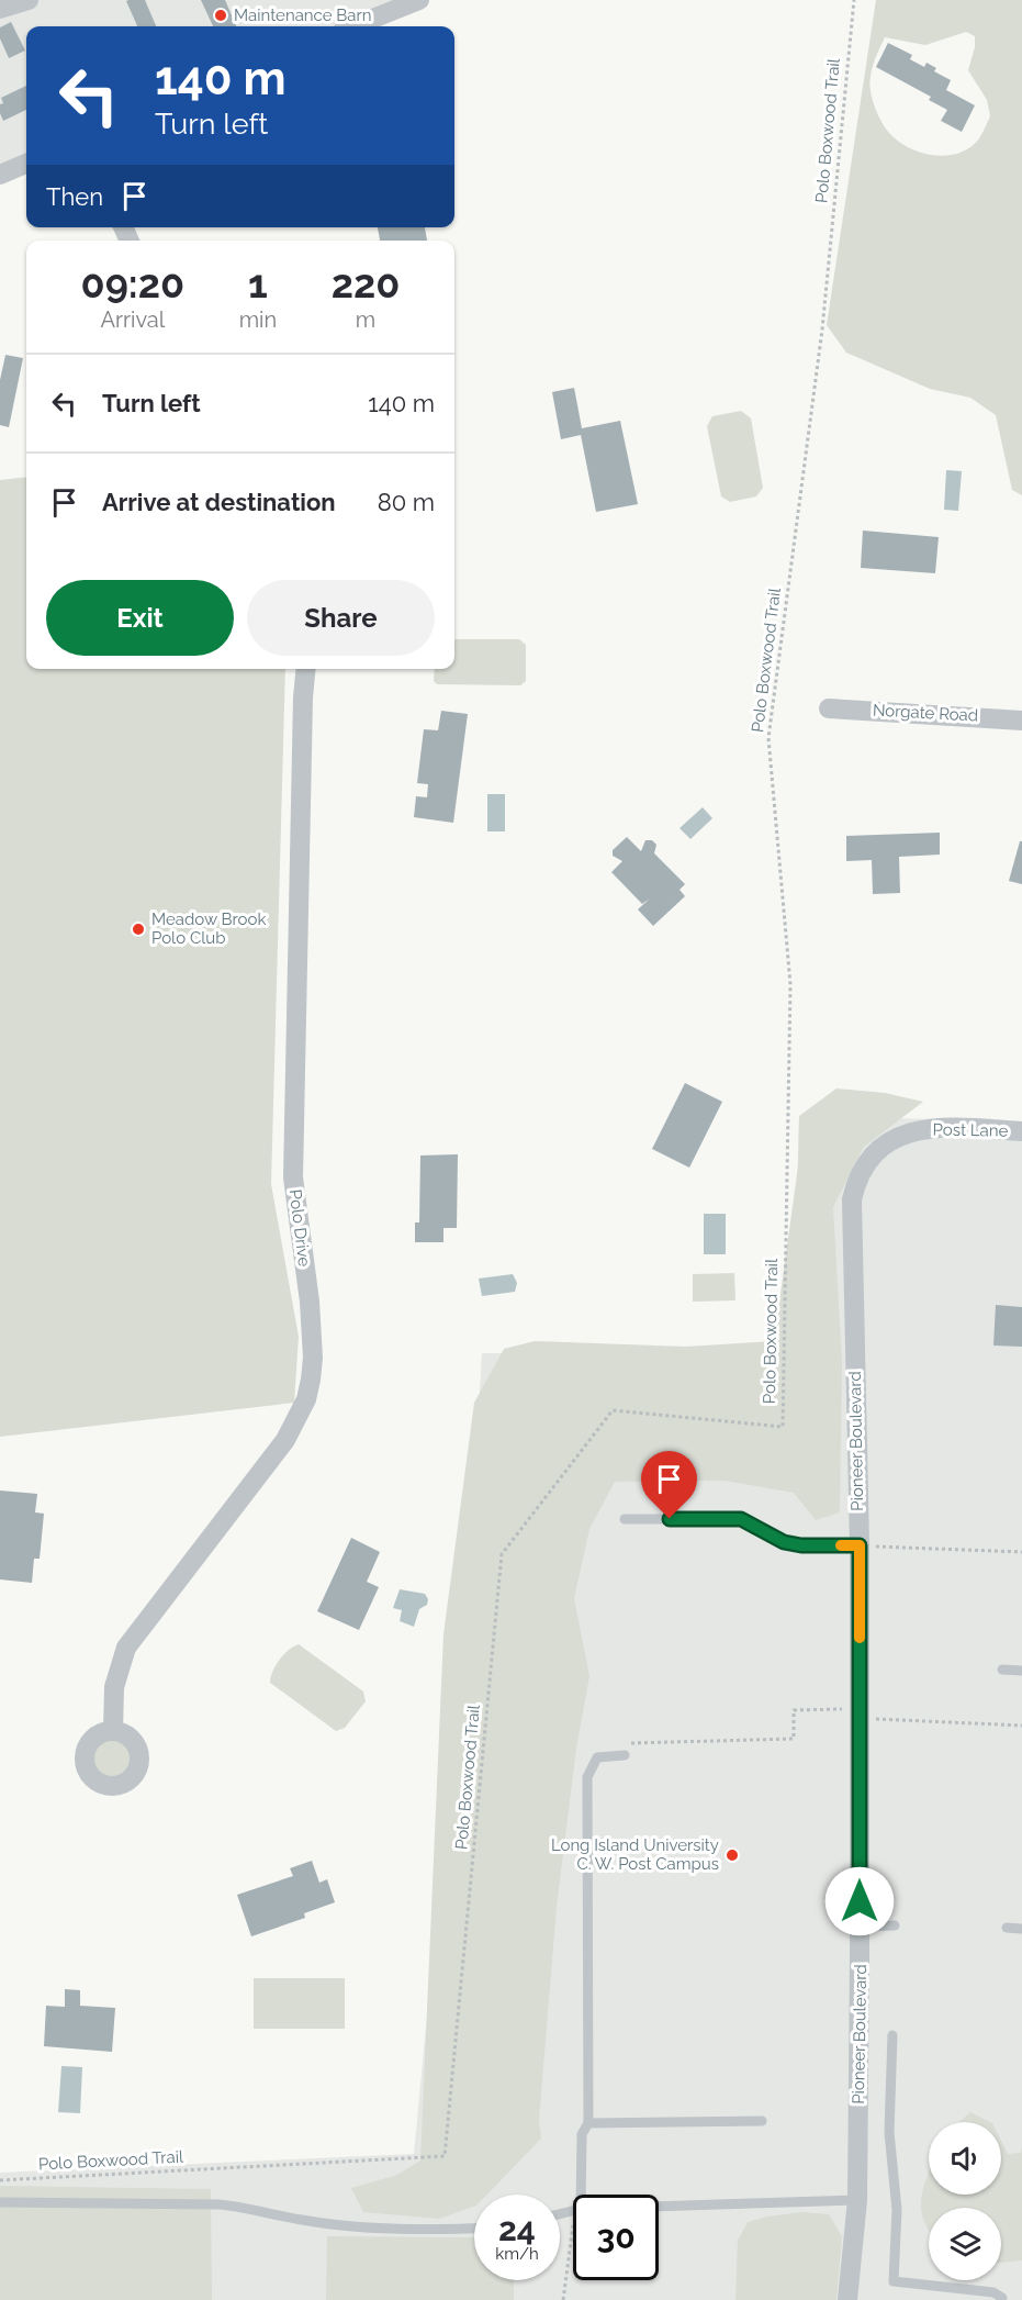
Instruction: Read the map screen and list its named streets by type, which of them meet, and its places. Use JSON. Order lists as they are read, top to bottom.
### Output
{
  "streets": {
    "street": [
      "Norgate Road",
      "Post Lane",
      "Polo Drive",
      "Pioneer Boulevard"
    ],
    "path": ["Polo Boxwood Trail"]
  },
  "crossings": [
    ["Post Lane", "Pioneer Boulevard"]
  ],
  "places": ["Maintenance Barn", "Meadow Brook Polo Club", "Long Island University C. W. Post Campus"],
  "page": {
    "turn": ["140 m", "Turn left"],
    "then": "Then",
    "eta": [
      "09:20",
      "Arrival",
      "1",
      "min",
      "220",
      "m"
    ],
    "list": [
      {
        "name": "Turn left",
        "value": "140 m"
      },
      {
        "name": "Arrive at destination",
        "value": "80 m"
      }
    ],
    "buttons": ["Exit", "Share"],
    "speed": "24 km/h",
    "limit": "30"
  }
}
